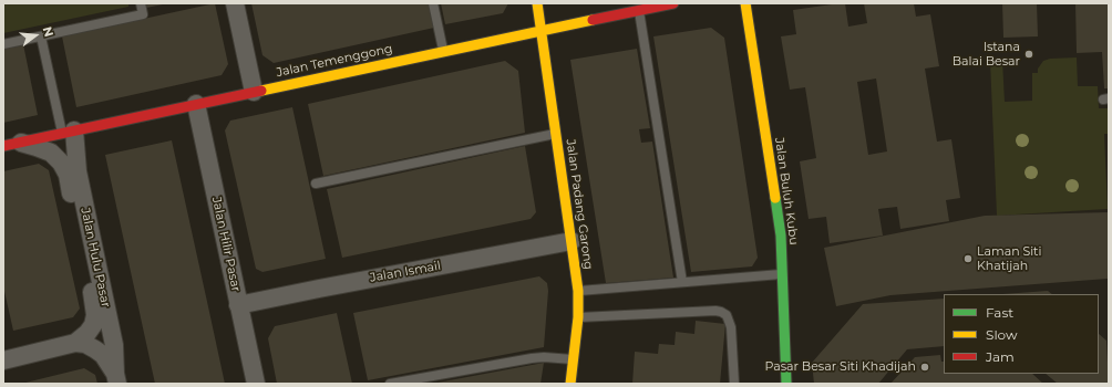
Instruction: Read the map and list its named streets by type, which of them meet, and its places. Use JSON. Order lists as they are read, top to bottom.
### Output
{
  "streets": {
    "street": [
      "Jalan Temenggong",
      "Jalan Buluh Kubu",
      "Jalan Padang Garong",
      "Jalan Hilir Pasar",
      "Jalan Hulu Pasar",
      "Jalan Ismail"
    ]
  },
  "crossings": [
    ["Jalan Temenggong", "Jalan Padang Garong"],
    ["Jalan Temenggong", "Jalan Hilir Pasar"],
    ["Jalan Temenggong", "Jalan Hulu Pasar"],
    ["Jalan Padang Garong", "Jalan Ismail"],
    ["Jalan Hilir Pasar", "Jalan Ismail"]
  ],
  "places": ["Istana Balai Besar", "Laman Siti Khatijah", "Pasar Besar Siti Khadijah"],
  "legend": ["Fast", "Slow", "Jam"],
  "north": "right"
}
